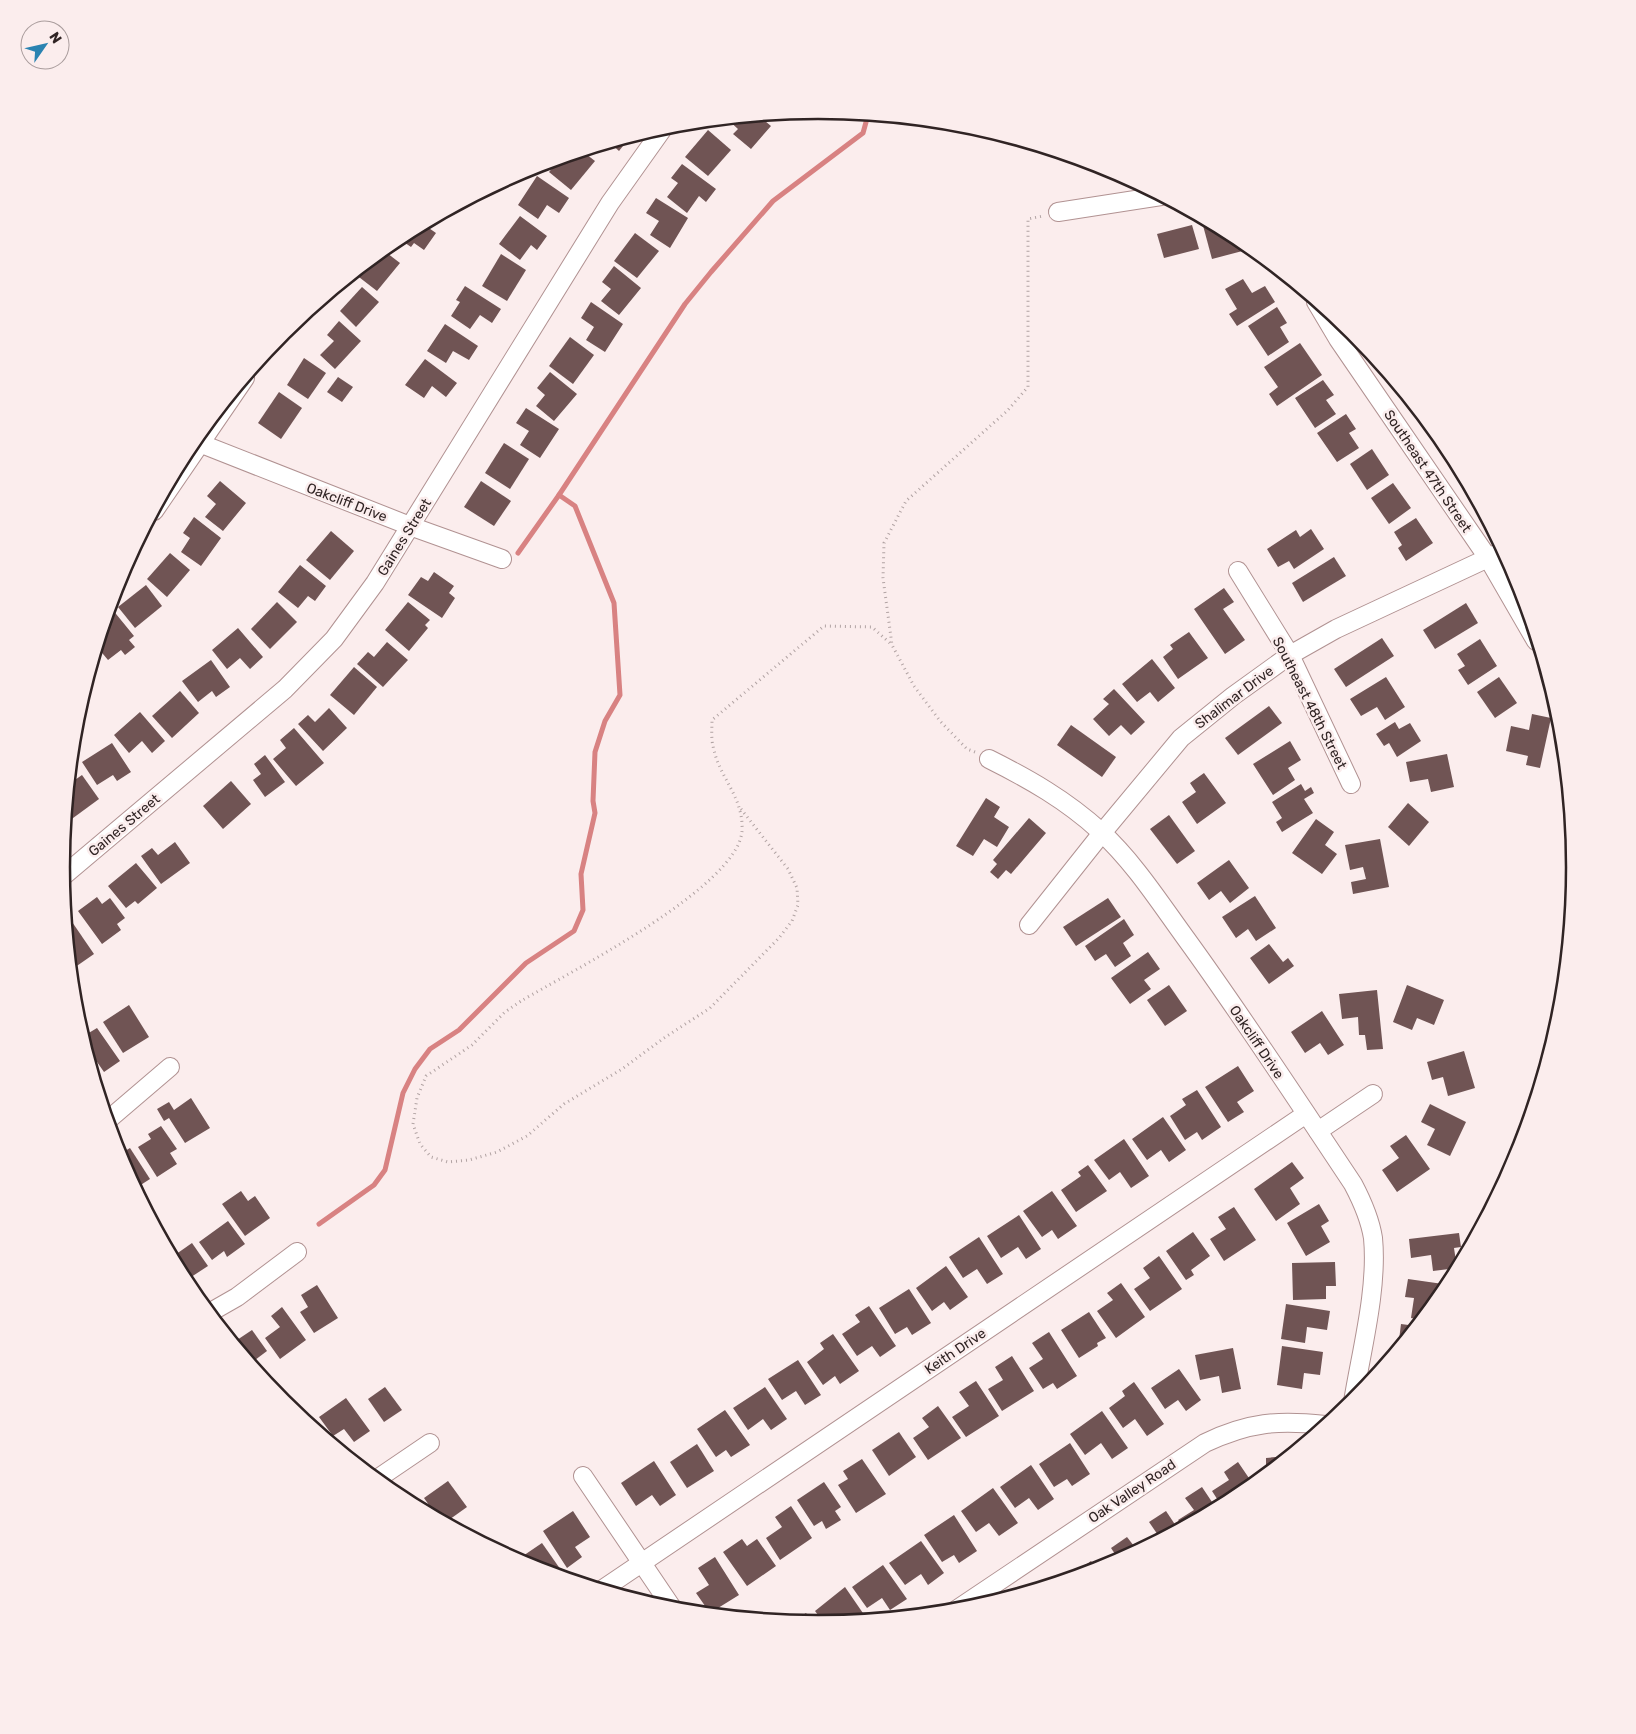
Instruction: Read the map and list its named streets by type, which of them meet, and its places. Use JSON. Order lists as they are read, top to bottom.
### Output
{
  "streets": {
    "street": [
      "Southeast 47th Street",
      "Oakcliff Drive",
      "Gaines Street",
      "Shalimar Drive",
      "Southeast 48th Street",
      "Keith Drive",
      "Oak Valley Road"
    ]
  },
  "crossings": [
    ["Southeast 47th Street", "Shalimar Drive"],
    ["Oakcliff Drive", "Gaines Street"],
    ["Oakcliff Drive", "Shalimar Drive"],
    ["Oakcliff Drive", "Keith Drive"],
    ["Shalimar Drive", "Southeast 48th Street"]
  ],
  "north": "top right"
}
